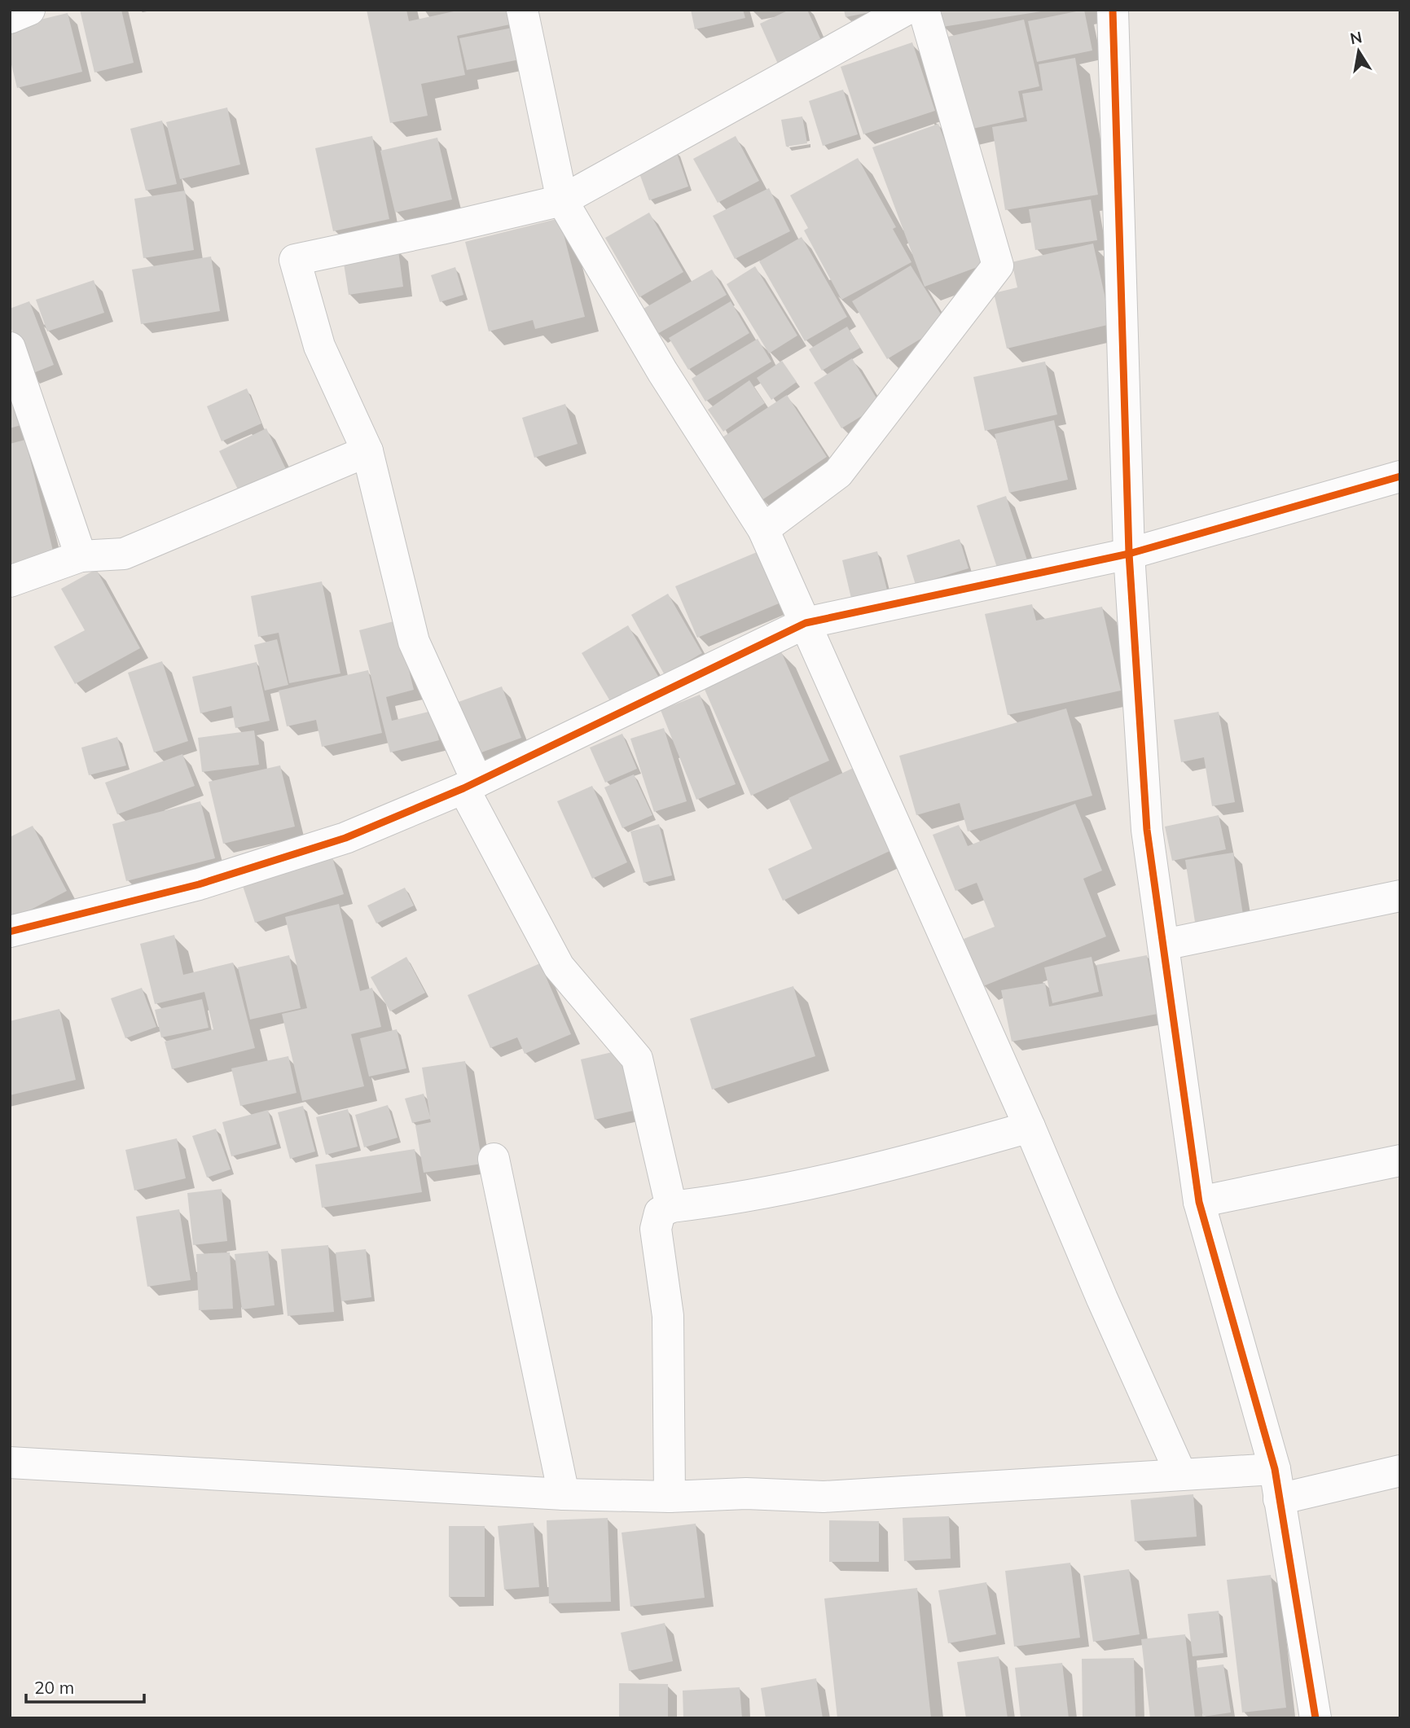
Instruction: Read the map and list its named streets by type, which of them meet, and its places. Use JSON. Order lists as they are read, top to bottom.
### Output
{
  "scale_bar": "20 m",
  "north": "top"
}
